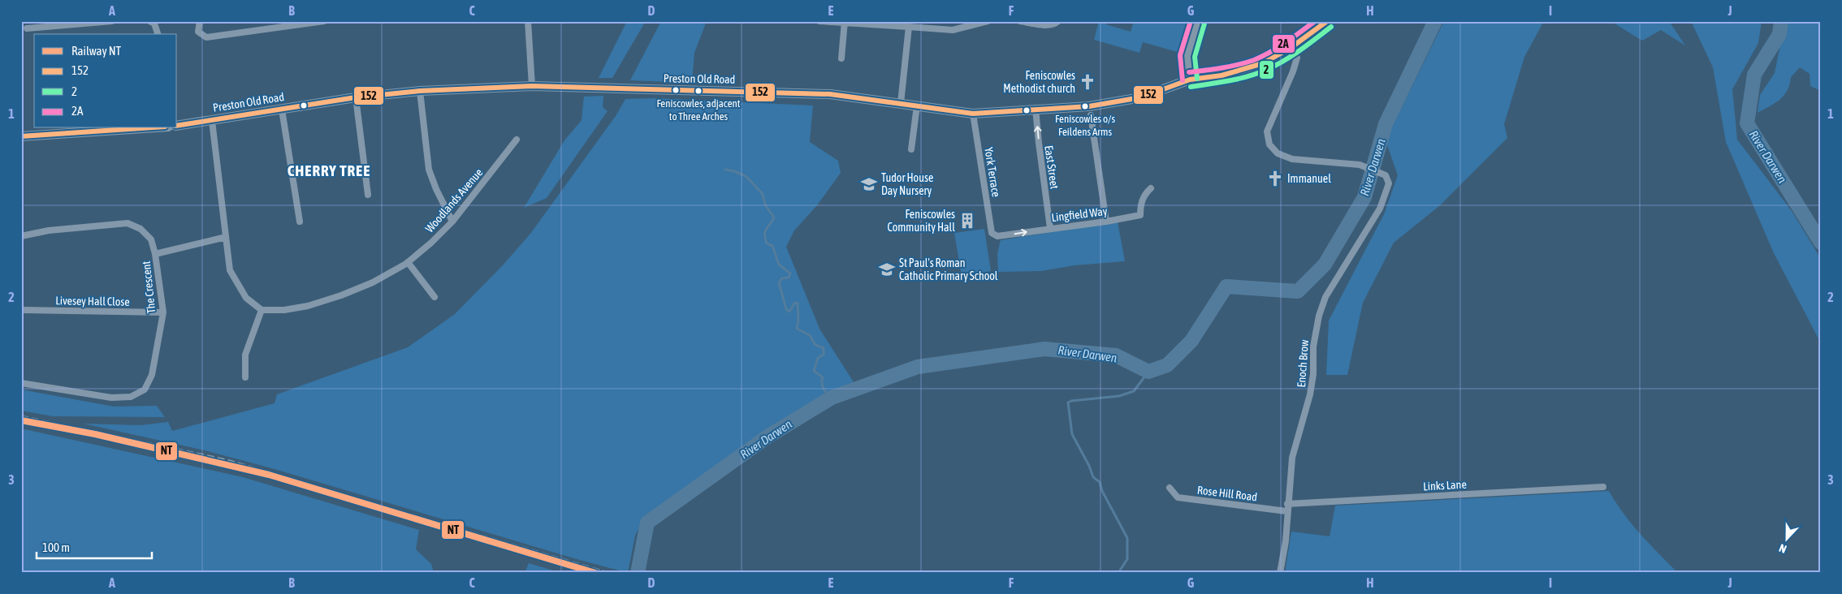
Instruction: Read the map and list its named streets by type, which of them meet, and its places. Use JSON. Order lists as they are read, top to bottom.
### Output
{
  "streets": {
    "main road": ["Preston Old Road"],
    "street": [
      "East Street",
      "York Terrace",
      "Woodlands Avenue",
      "Lingfield Way",
      "The Crescent",
      "Livesey Hall Close",
      "Enoch Brow",
      "Links Lane",
      "Rose Hill Road"
    ]
  },
  "crossings": [
    ["Preston Old Road", "East Street"],
    ["Preston Old Road", "York Terrace"],
    ["Preston Old Road", "Enoch Brow"],
    ["East Street", "Lingfield Way"],
    ["York Terrace", "Lingfield Way"],
    ["The Crescent", "Livesey Hall Close"],
    ["Enoch Brow", "Links Lane"],
    ["Enoch Brow", "Rose Hill Road"]
  ],
  "one_way": ["East Street"],
  "districts": ["CHERRY TREE"],
  "water": ["River Darwen"],
  "places": {
    "church": ["Feniscowles Methodist church", "Immanuel"],
    "other": ["Feniscowles, adjacent to Three Arches", "Feniscowles o/s Feildens Arms"],
    "school or university": ["Tudor House Day Nursery", "St Paul's Roman Catholic Primary School"],
    "building": ["Feniscowles Community Hall"]
  },
  "lines": [
    "transit line 152",
    "transit line 2A",
    "transit line 2",
    "rail line NT"
  ],
  "legend": [
    "Railway NT",
    "152",
    "2",
    "2A"
  ],
  "scale_bar": "100 m",
  "north": "bottom",
  "grid": {
    "columns": [
      "A",
      "B",
      "C",
      "D",
      "E",
      "F",
      "G",
      "H",
      "I",
      "J"
    ],
    "rows": ["1", "2", "3"]
  }
}
